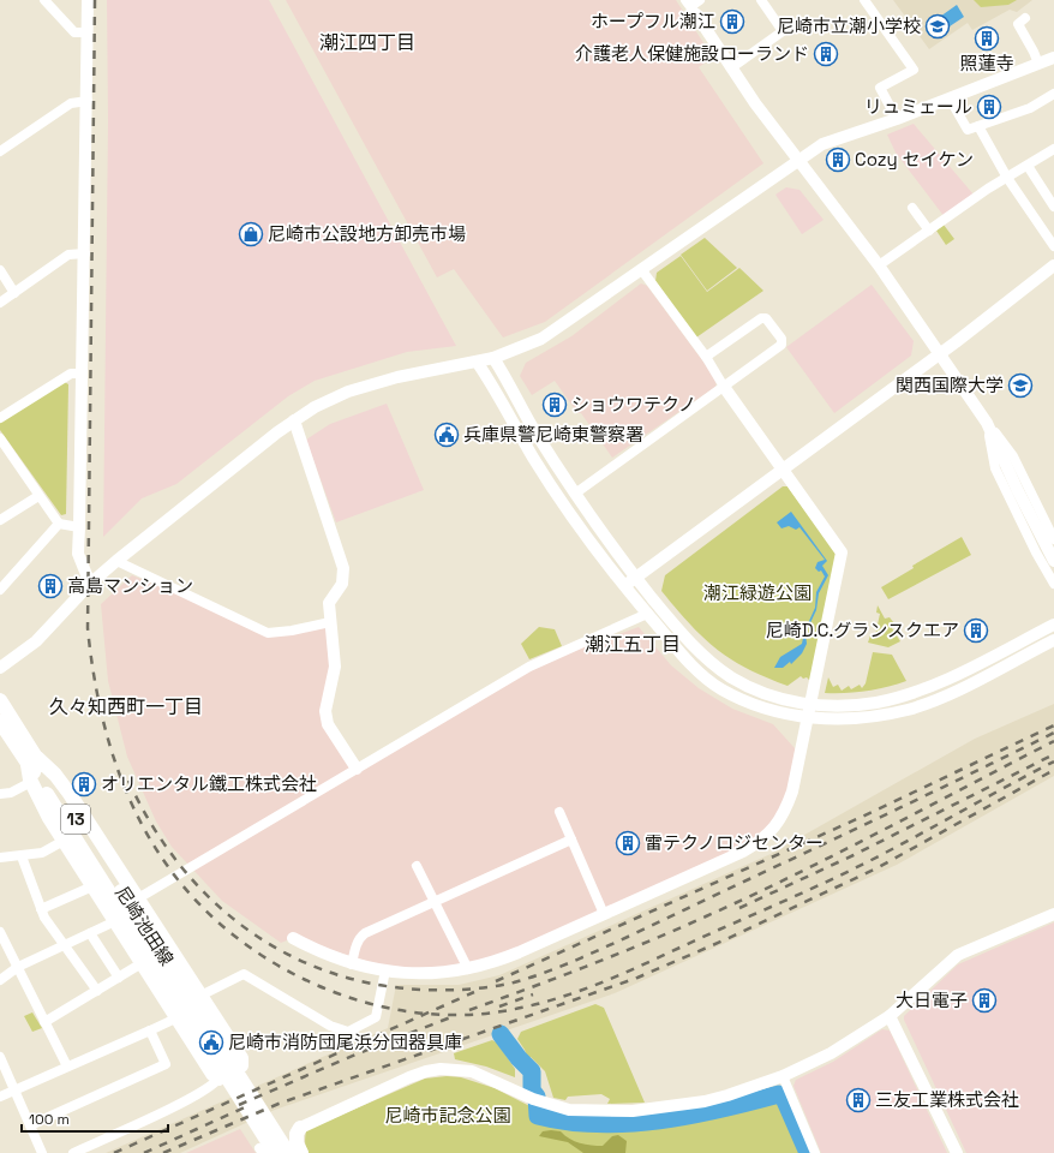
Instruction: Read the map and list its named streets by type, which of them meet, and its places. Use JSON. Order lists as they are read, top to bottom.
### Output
{
  "streets": {
    "main road": ["13", "尼崎池田線"]
  },
  "districts": ["潮江四丁目", "潮江五丁目", "久々知西町一丁目"],
  "parks": ["潮江緑遊公園", "尼崎市記念公園"],
  "places": {
    "building": [
      "ホープフル潮江",
      "照蓮寺",
      "介護老人保健施設ローランド",
      "リュミェール",
      "Cozy セイケン",
      "ショウワテクノ",
      "高島マンション",
      "尼崎D.C.グランスクエア",
      "オリエンタル鐵工株式会社",
      "雷テクノロジセンター",
      "大日電子",
      "三友工業株式会社"
    ],
    "school or university": ["尼崎市立潮小学校", "関西国際大学"],
    "shop": ["尼崎市公設地方卸売市場"],
    "public building": ["兵庫県警尼崎東警察署", "尼崎市消防団尾浜分団器具庫"]
  },
  "scale_bar": "100 m"
}
